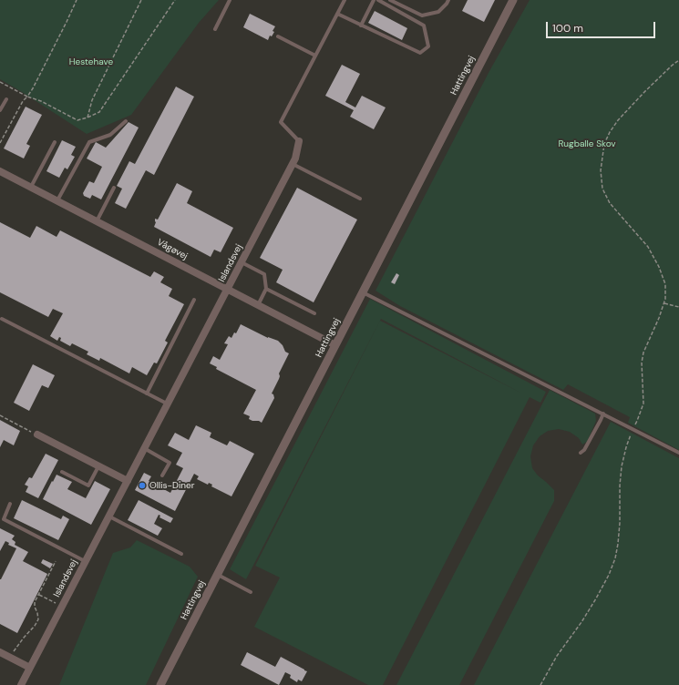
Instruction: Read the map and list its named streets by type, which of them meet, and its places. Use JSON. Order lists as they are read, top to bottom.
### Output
{
  "streets": {
    "street": ["Hattingvej", "Vågøvej", "Islandsvej"]
  },
  "crossings": [
    ["Hattingvej", "Vågøvej"],
    ["Vågøvej", "Islandsvej"]
  ],
  "parks": ["Hestehave", "Rugballe Skov"],
  "places": ["Ollis-Diner"],
  "scale_bar": "100 m"
}
